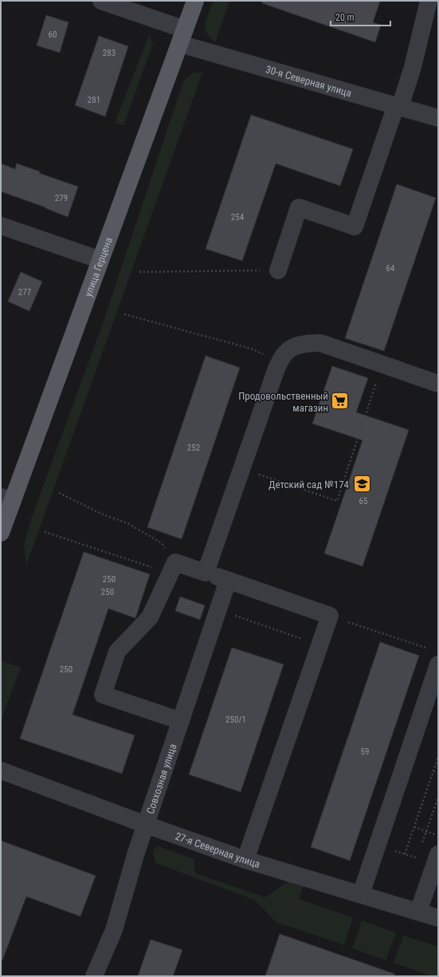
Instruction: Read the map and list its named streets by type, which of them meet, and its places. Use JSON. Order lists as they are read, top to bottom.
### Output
{
  "streets": {
    "main road": ["улица Герцена"],
    "street": ["30-я Северная улица", "Совхозная улица", "27-я Северная улица"]
  },
  "crossings": [
    ["30-я Северная улица", "улица Герцена"],
    ["Совхозная улица", "27-я Северная улица"]
  ],
  "places": {
    "supermarket": ["Продовольственный магазин"],
    "school or university": ["Детский сад №174"]
  },
  "house_numbers": [
    "60",
    "283",
    "281",
    "279",
    "254",
    "64",
    "277",
    "252",
    "65",
    "250",
    "250",
    "250",
    "250/1",
    "59"
  ],
  "scale_bar": "20 m"
}
